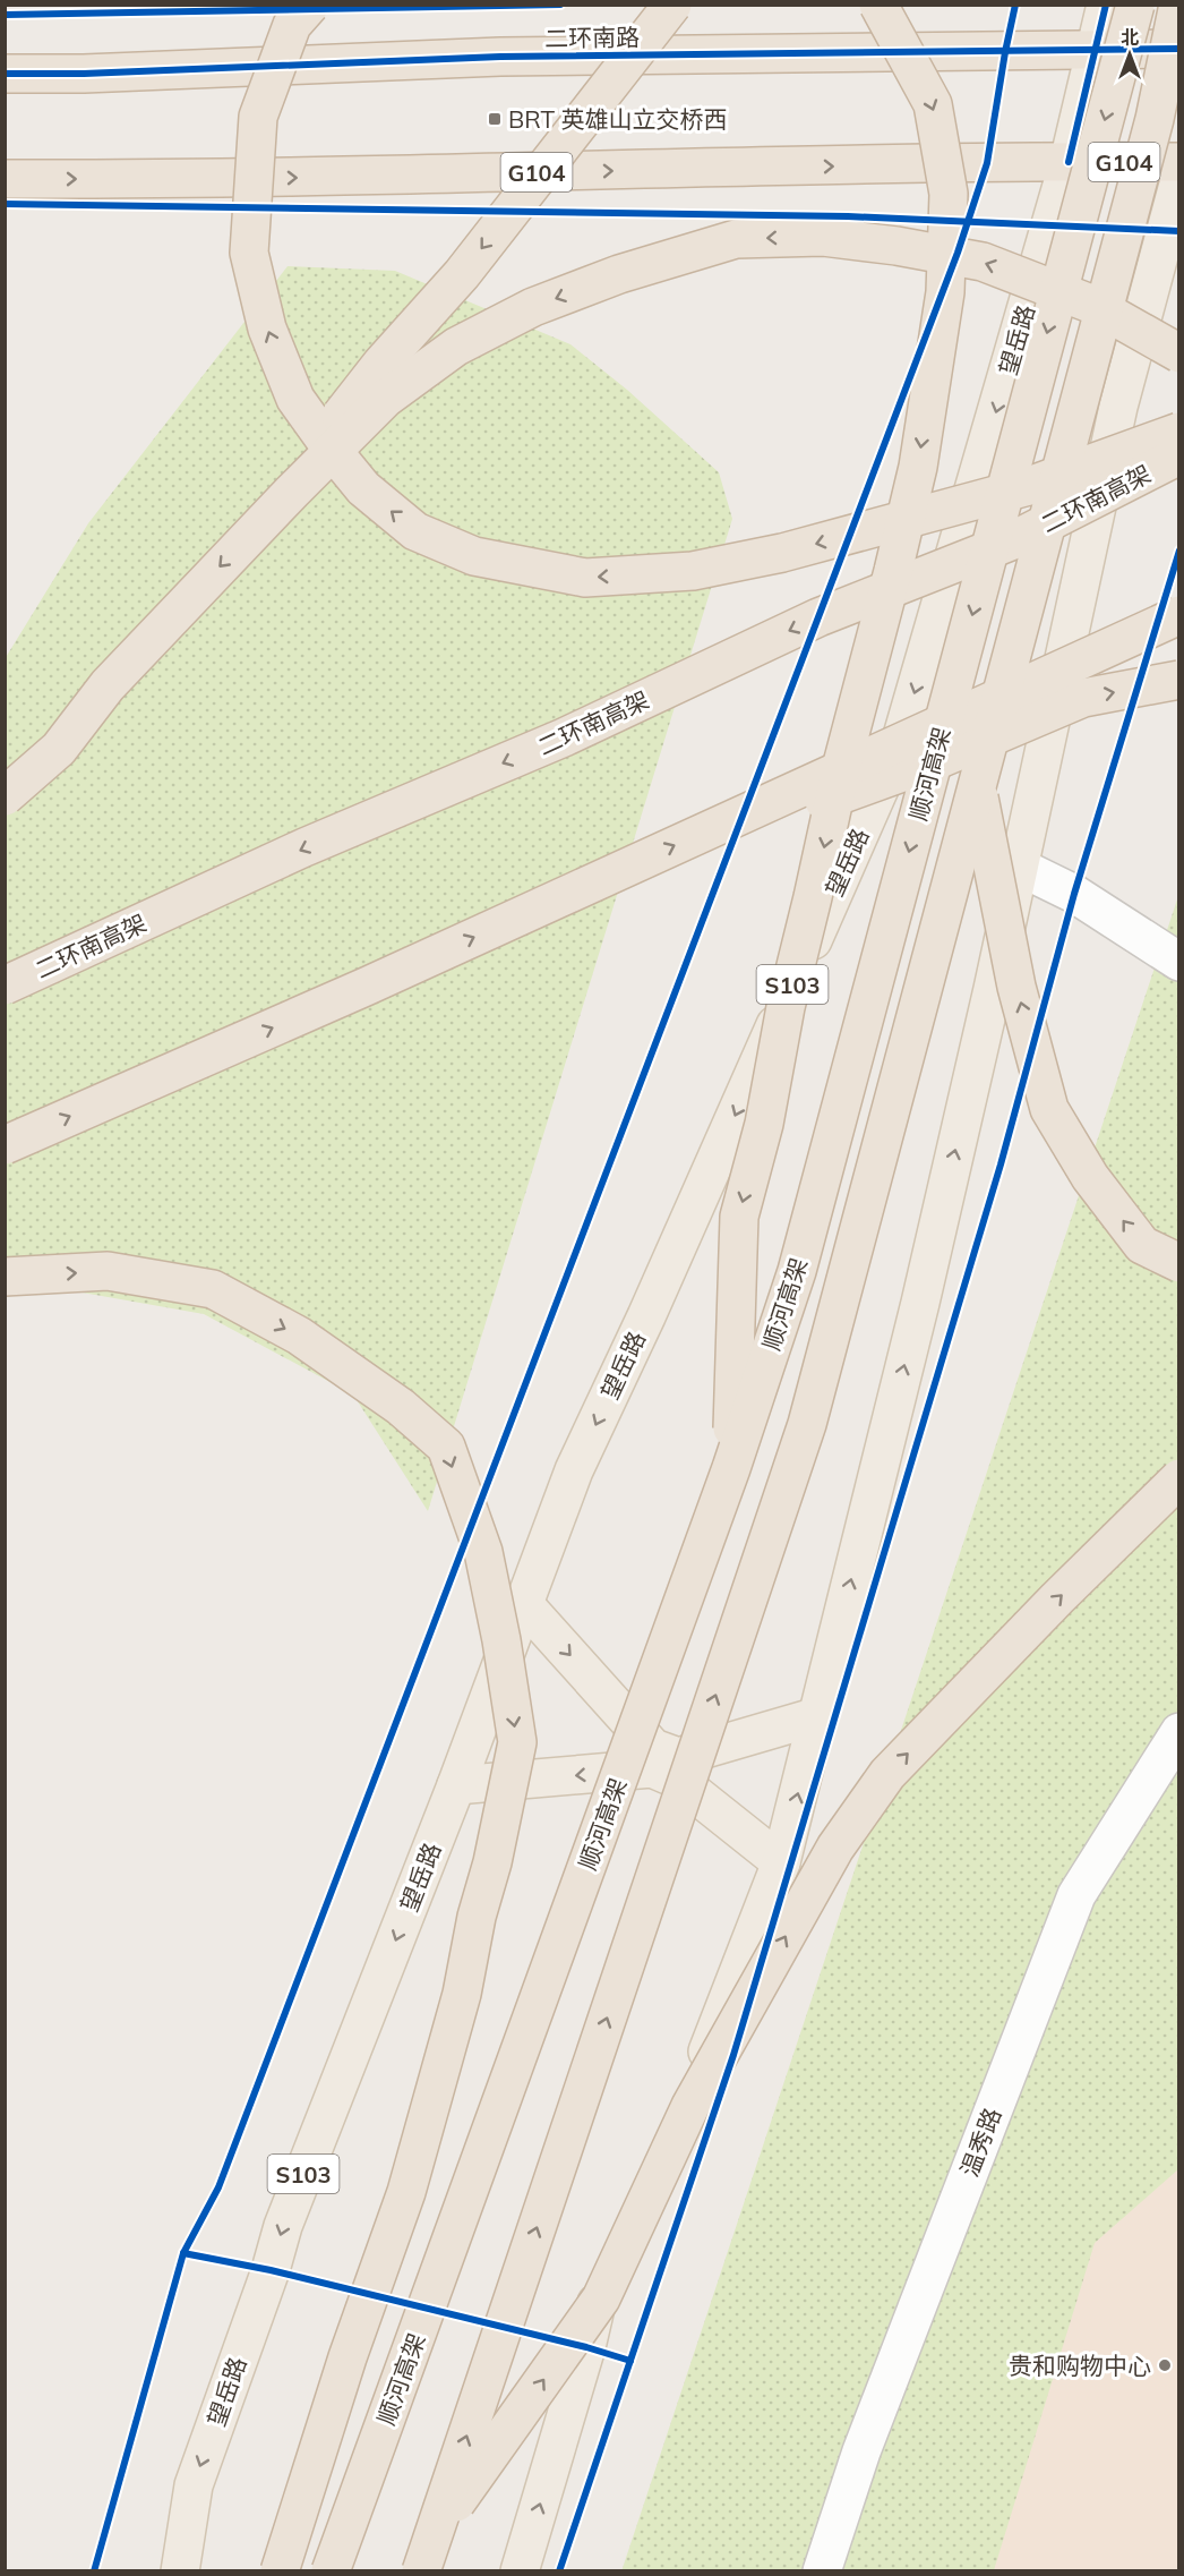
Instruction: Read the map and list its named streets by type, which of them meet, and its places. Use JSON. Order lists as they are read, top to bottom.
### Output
{
  "streets": {
    "highway": [
      "二环南路",
      "G104",
      "二环南高架",
      "顺河高架"
    ],
    "main road": ["望岳路", "S103"],
    "street": ["温秀路"]
  },
  "crossings": [
    ["二环南路", "S103"],
    ["G104", "望岳路"],
    ["G104", "S103"],
    ["望岳路", "S103"]
  ],
  "places": {
    "transit": ["BRT 英雄山立交桥西"],
    "other": ["贵和购物中心"]
  },
  "north": "top"
}
